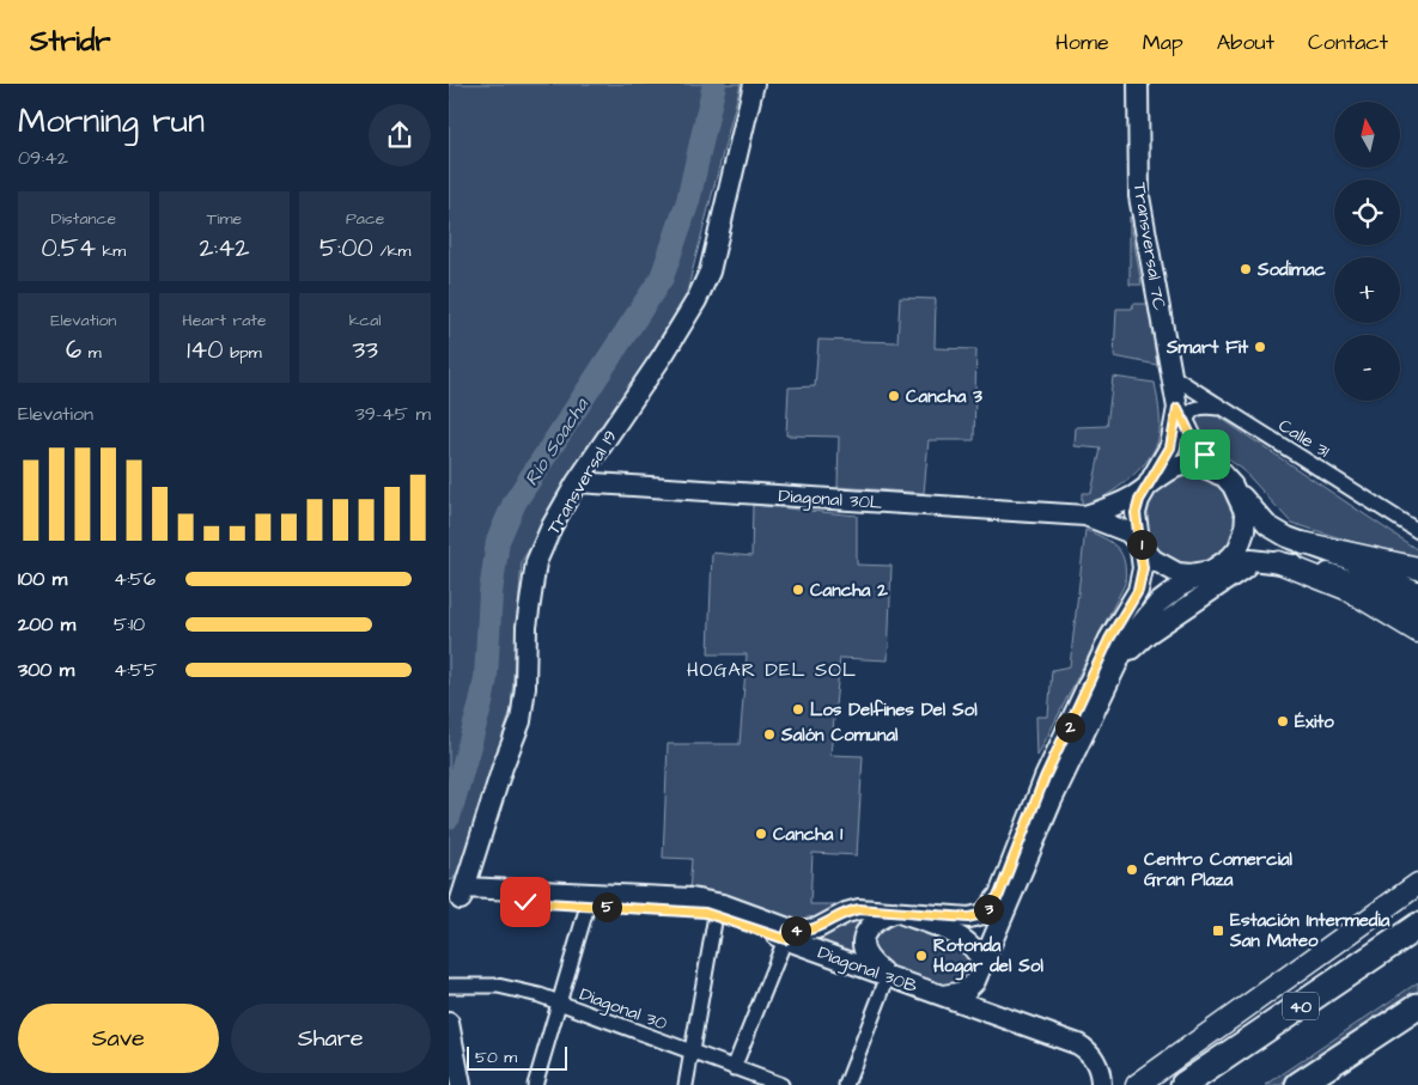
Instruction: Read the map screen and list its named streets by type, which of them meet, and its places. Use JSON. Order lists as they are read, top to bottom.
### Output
{
  "streets": {
    "highway": ["40"],
    "main road": [
      "Transversal 7C",
      "Transversal 19",
      "Diagonal 30L",
      "Diagonal 30B"
    ],
    "street": ["Calle 31", "Diagonal 30"]
  },
  "crossings": [
    ["Transversal 7C", "Calle 31"],
    ["Transversal 19", "Diagonal 30L"],
    ["Transversal 19", "Diagonal 30B"]
  ],
  "districts": ["HOGAR DEL SOL"],
  "water": ["Río Soacha"],
  "places": {
    "other": [
      "Sodimac",
      "Smart Fit",
      "Cancha 3",
      "Cancha 2",
      "Los Delfines Del Sol",
      "Éxito",
      "Salón Comunal",
      "Cancha 1",
      "Centro Comercial Gran Plaza",
      "Rotonda Hogar del Sol"
    ],
    "transit": ["Estación Intermedia San Mateo"]
  },
  "scale_bar": "50 m",
  "north": "top",
  "page": {
    "header": "Stridr",
    "nav": [
      "Home",
      "Map",
      "About",
      "Contact"
    ],
    "heading": ["Morning run", "09:42"],
    "map_buttons": ["+", "−"],
    "stats": [
      ["Distance", "0.54 km"],
      ["Time", "2:42"],
      ["Pace", "5:00 /km"],
      ["Elevation", "6 m"],
      ["Heart rate", "140 bpm"],
      ["kcal", "33"]
    ],
    "chart": ["Elevation", "39–45 m"],
    "pins": [
      "1",
      "2",
      "5",
      "3",
      "4"
    ],
    "list": [
      {
        "name": "100 m",
        "note": "4:56"
      },
      {
        "name": "200 m",
        "note": "5:10"
      },
      {
        "name": "300 m",
        "note": "4:55"
      }
    ],
    "buttons": ["Save", "Share"],
    "scale": "50 m"
  }
}
